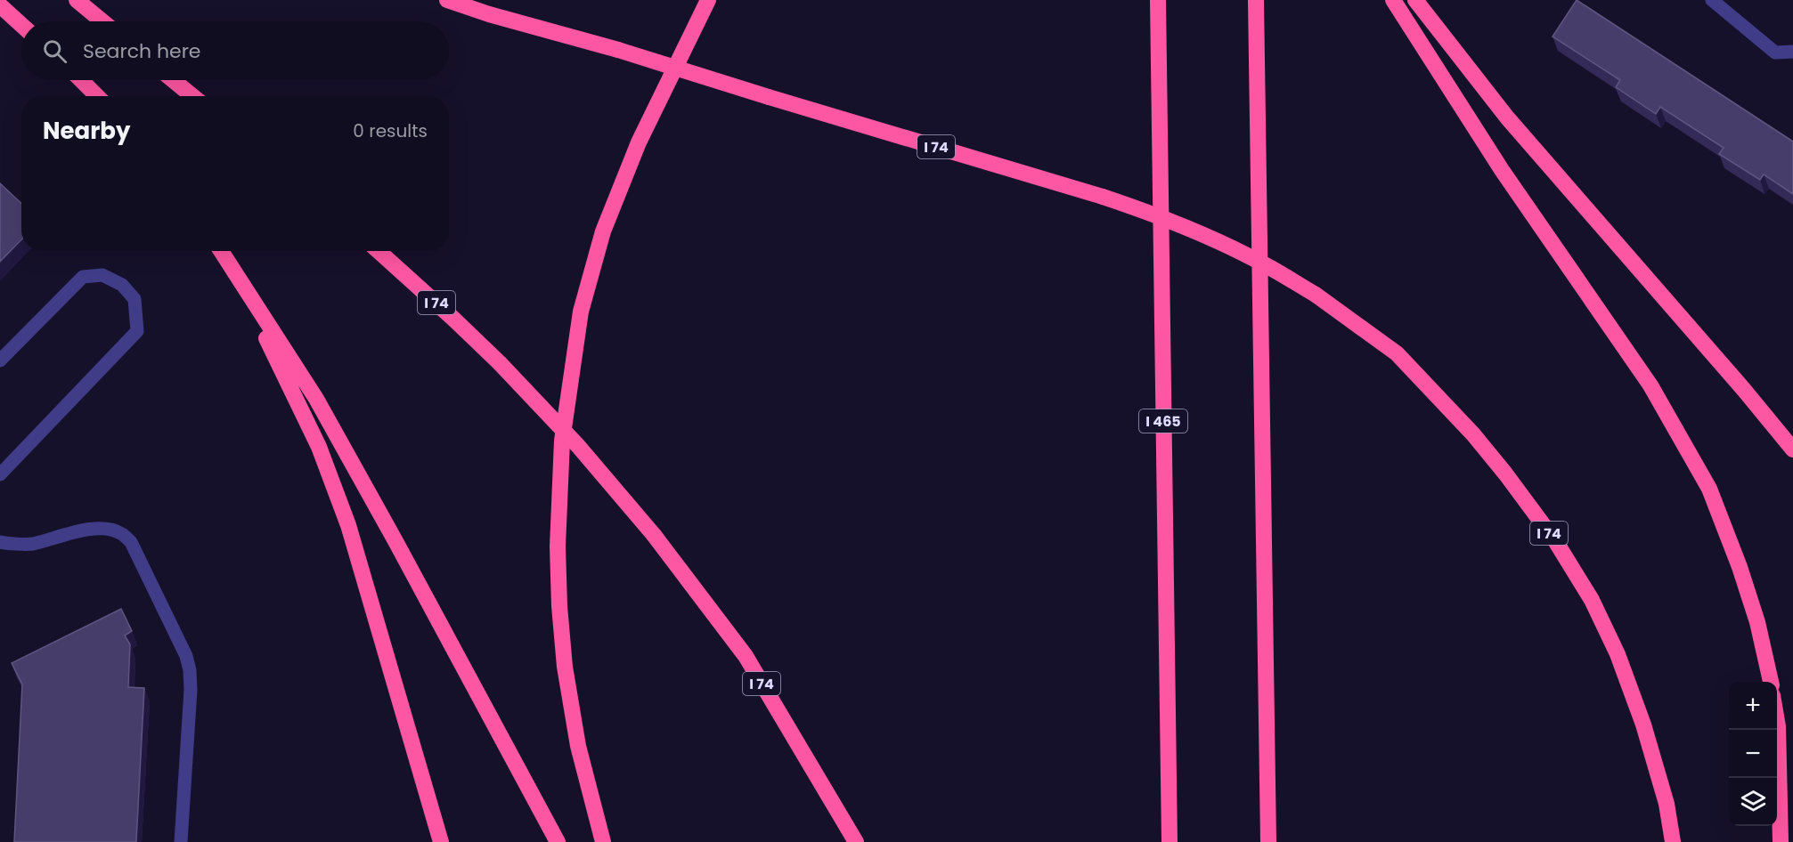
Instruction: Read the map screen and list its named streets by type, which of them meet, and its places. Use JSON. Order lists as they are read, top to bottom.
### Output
{
  "streets": {
    "highway": ["I 74", "I 465"]
  },
  "page": {
    "search": "Search here",
    "heading": ["Nearby", "0 results"],
    "map_buttons": ["+", "−"]
  }
}
